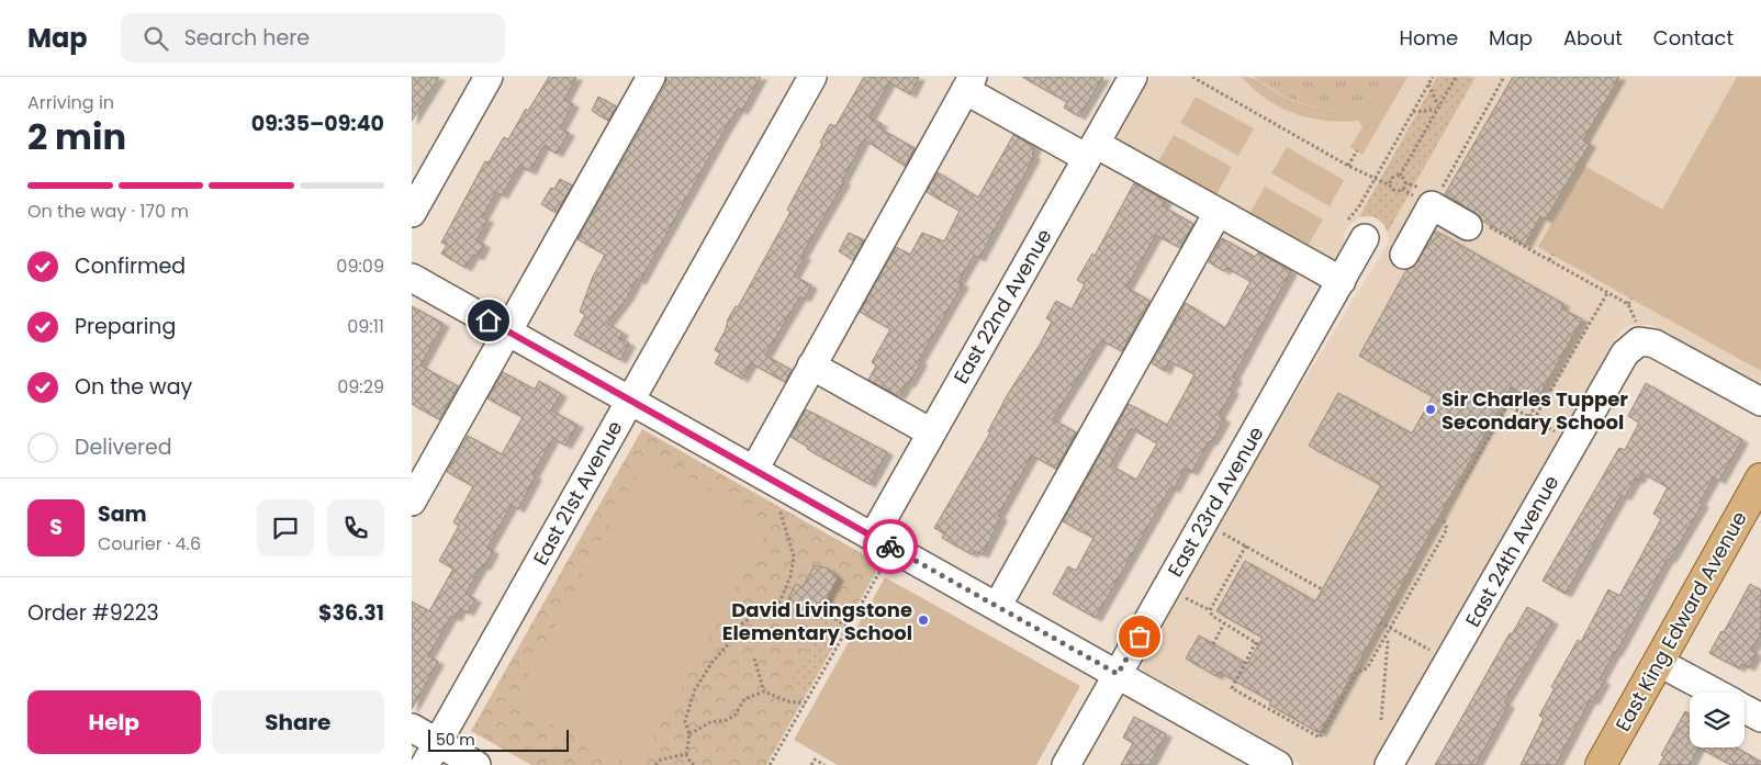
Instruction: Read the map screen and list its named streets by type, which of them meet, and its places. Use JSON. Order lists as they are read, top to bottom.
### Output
{
  "streets": {
    "main road": ["East King Edward Avenue"],
    "street": [
      "East 22nd Avenue",
      "East 21st Avenue",
      "East 23rd Avenue",
      "East 24th Avenue"
    ]
  },
  "places": ["Sir Charles Tupper Secondary School", "David Livingstone Elementary School"],
  "scale_bar": "50 m",
  "page": {
    "header": "Map",
    "search": "Search here",
    "nav": [
      "Home",
      "Map",
      "About",
      "Contact"
    ],
    "heading": ["2 min", "Arriving in", "09:35–09:40"],
    "panel": [
      "Sam",
      "Courier · 4.6",
      "Order #9223",
      "$36.31"
    ],
    "bar": "On the way · 170 m",
    "list": [
      ["Confirmed", "09:09"],
      ["Preparing", "09:11"],
      ["On the way", "09:29"],
      "Delivered"
    ],
    "round": "S",
    "buttons": ["Help", "Share"],
    "scale": "50 m"
  }
}
